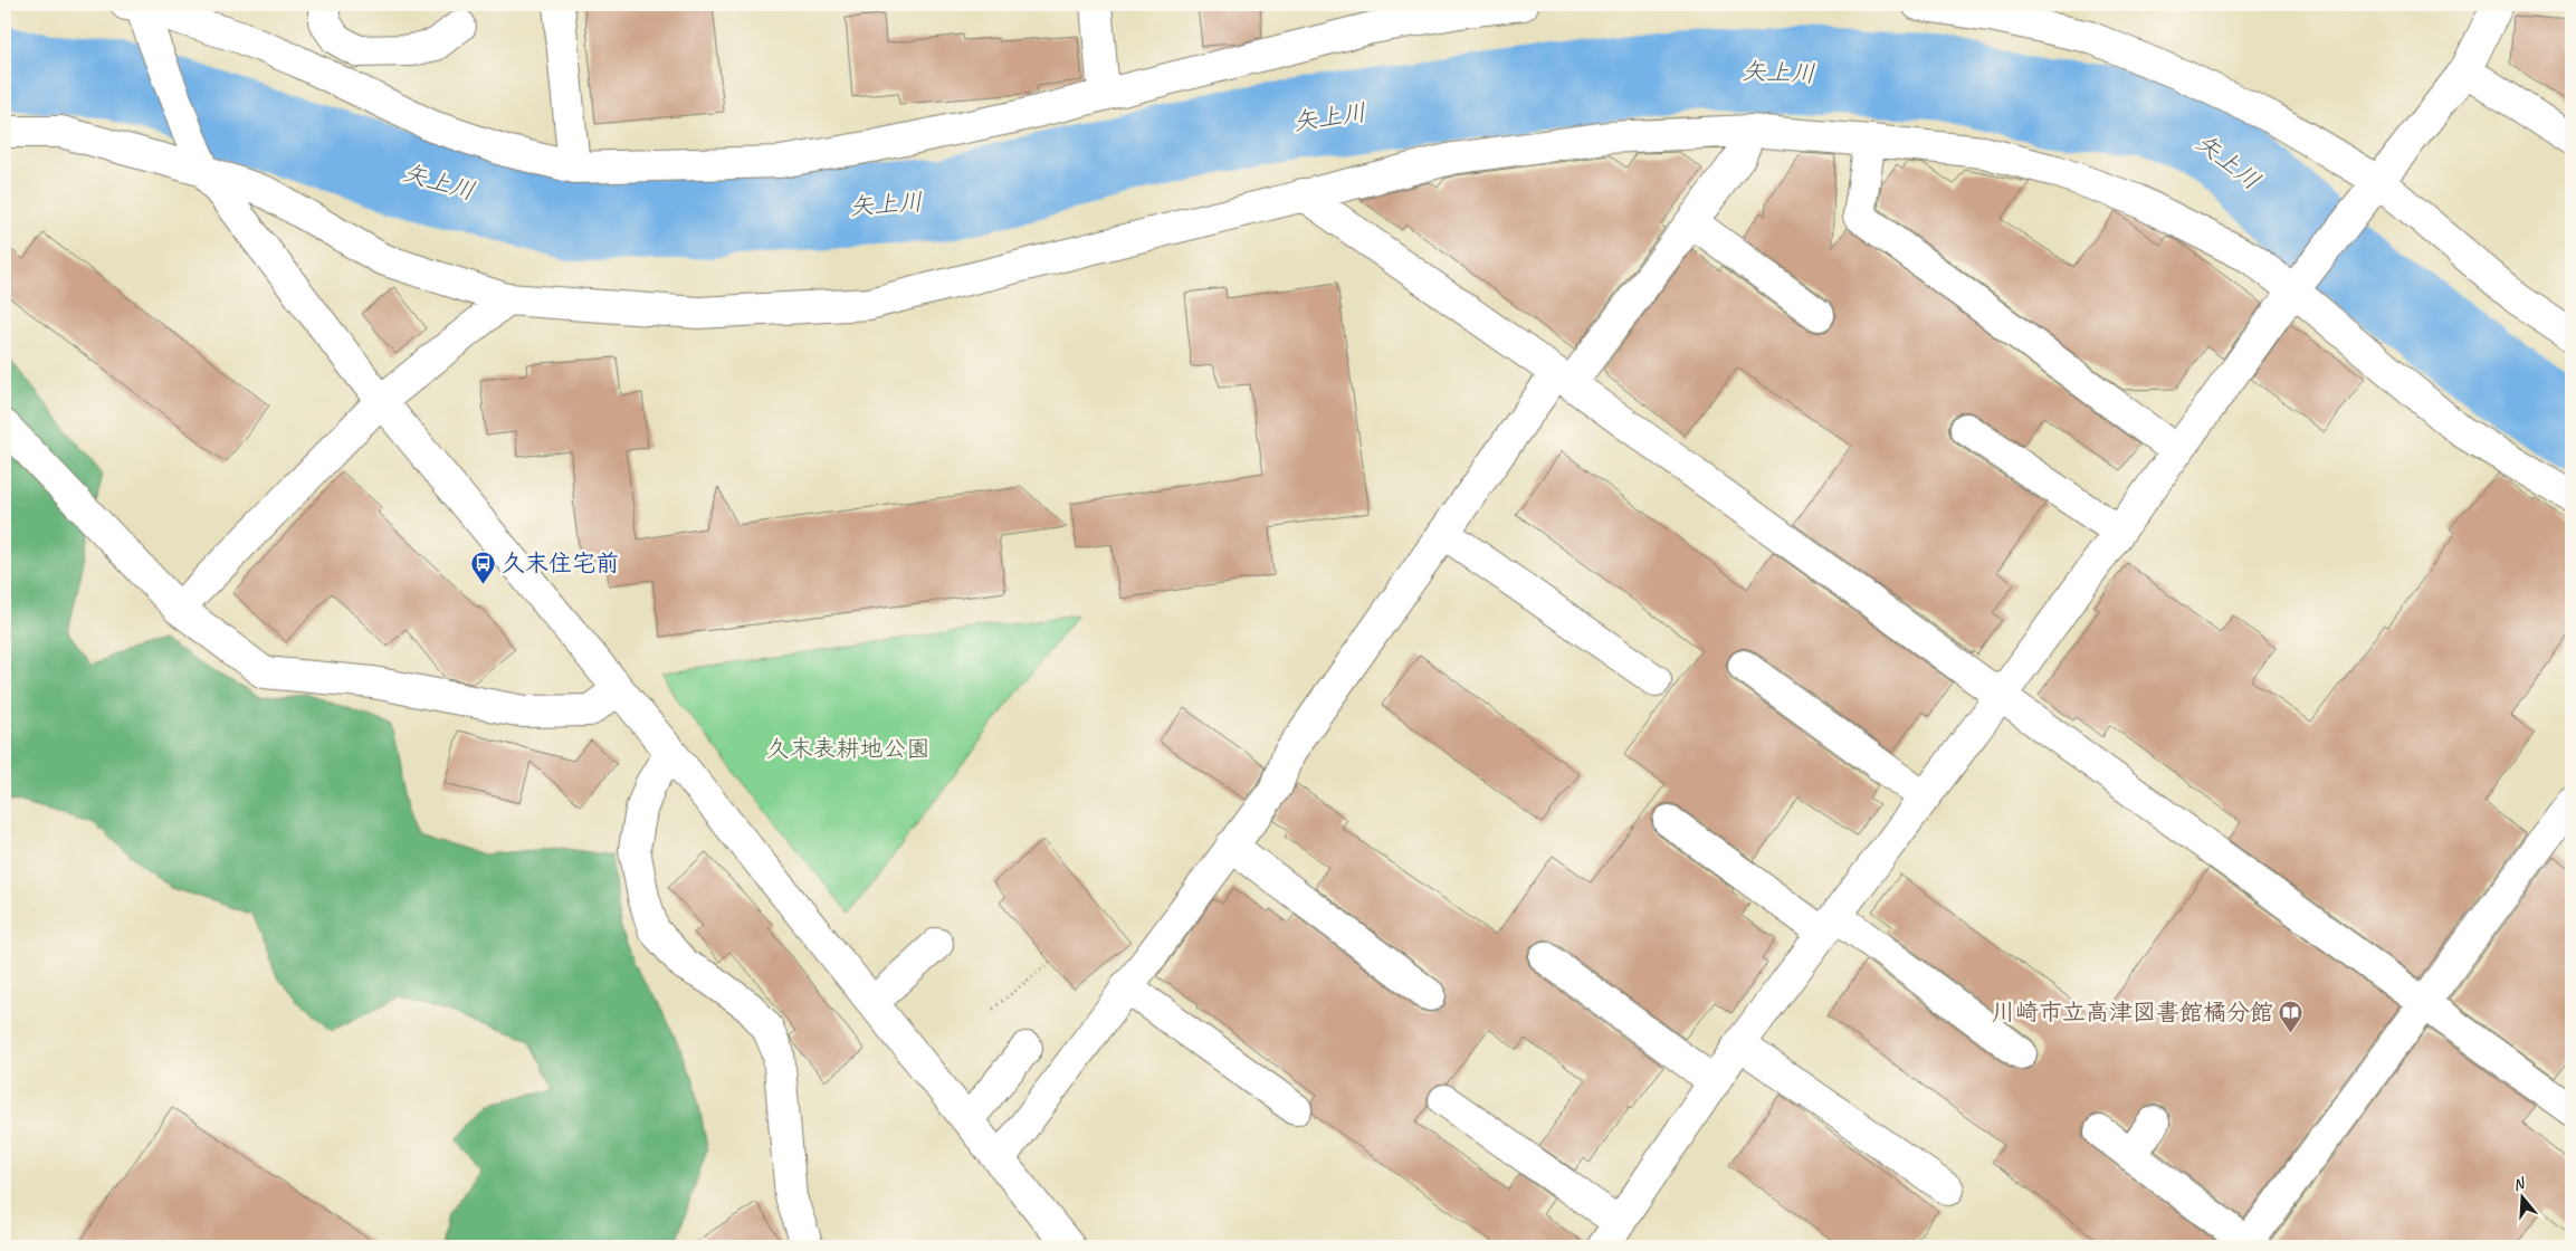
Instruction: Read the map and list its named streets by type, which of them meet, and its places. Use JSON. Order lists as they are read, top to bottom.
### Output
{
  "water": ["矢上川"],
  "parks": ["久末表耕地公園"],
  "places": {
    "bus stop": ["久末住宅前"],
    "library": ["川崎市立高津図書館橘分館"]
  },
  "north": "top"
}
